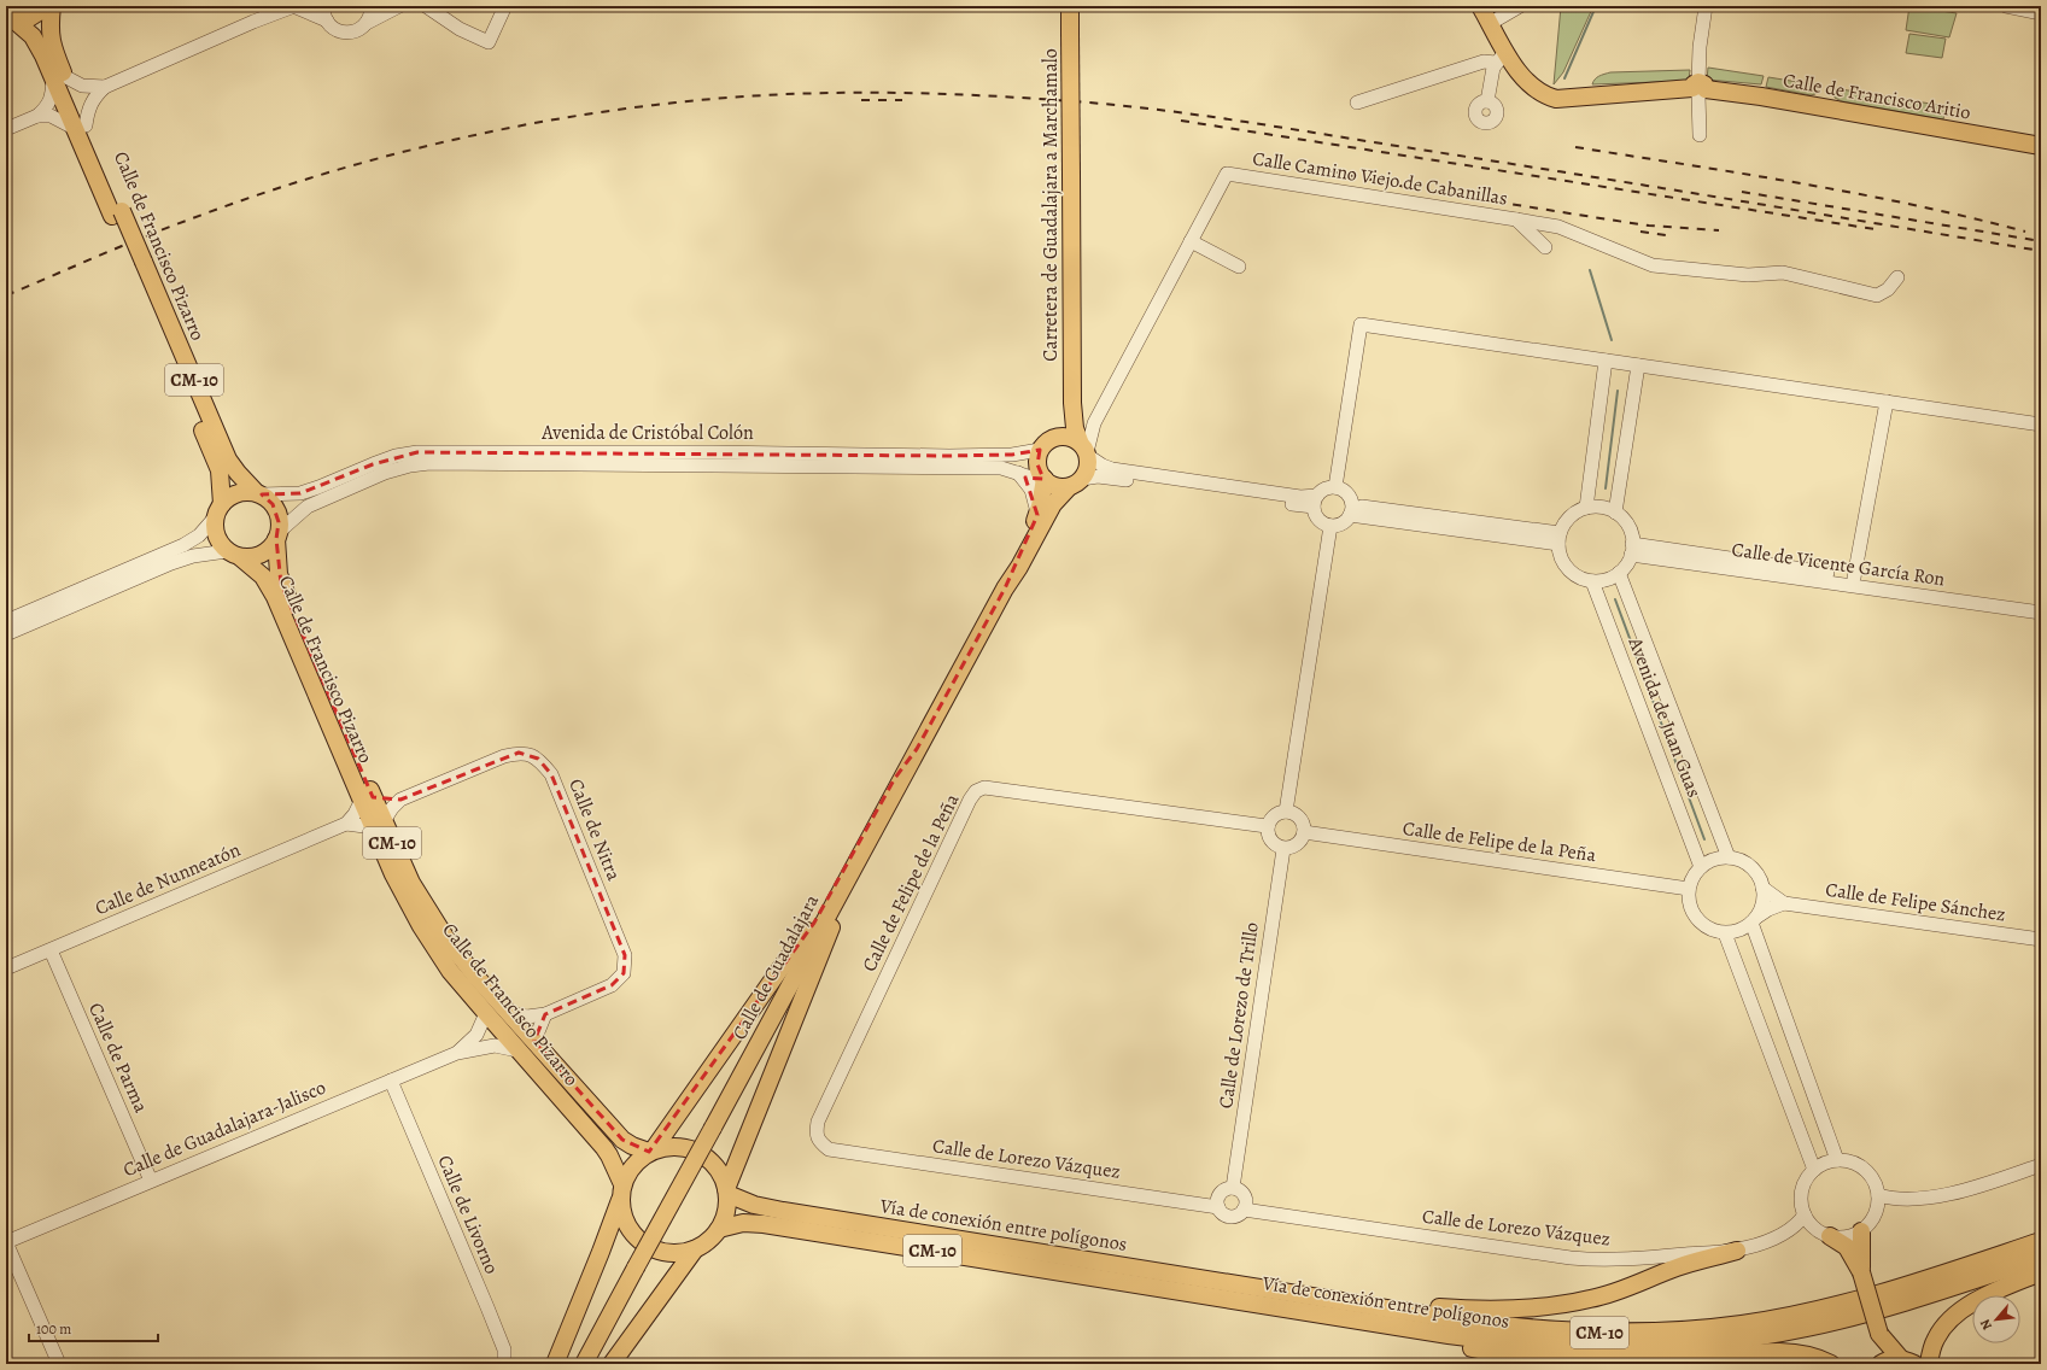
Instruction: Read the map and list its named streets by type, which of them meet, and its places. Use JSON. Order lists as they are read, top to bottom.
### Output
{
  "streets": {
    "main road": [
      "Calle de Francisco Aritio",
      "Carretera de Guadalajara a Marchamalo",
      "Calle de Francisco Pizarro",
      "CM-10",
      "Calle de Guadalajara",
      "Vía de conexión entre polígonos"
    ],
    "street": [
      "Calle Camino Viejo de Cabanillas",
      "Avenida de Cristóbal Colón",
      "Calle de Vicente García Ron",
      "Avenida de Juan Guas",
      "Calle de Nitra",
      "Calle de Felipe de la Peña",
      "Calle de Nunneatón",
      "Calle de Felipe Sánchez",
      "Calle de Lorezo de Trillo",
      "Calle de Parma",
      "Calle de Guadalajara-Jalisco",
      "Calle de Lorezo Vázquez",
      "Calle de Livorno"
    ]
  },
  "crossings": [
    ["Carretera de Guadalajara a Marchamalo", "Avenida de Cristóbal Colón"],
    ["Carretera de Guadalajara a Marchamalo", "Calle de Guadalajara"],
    ["Calle de Francisco Pizarro", "CM-10"],
    ["Calle de Francisco Pizarro", "Avenida de Cristóbal Colón"],
    ["Calle de Francisco Pizarro", "Calle de Nitra"],
    ["Calle de Francisco Pizarro", "Calle de Nunneatón"],
    ["Calle de Francisco Pizarro", "Calle de Guadalajara-Jalisco"],
    ["Calle de Francisco Pizarro", "Vía de conexión entre polígonos"],
    ["CM-10", "Avenida de Cristóbal Colón"],
    ["CM-10", "Calle de Lorezo Vázquez"],
    ["CM-10", "Vía de conexión entre polígonos"],
    ["Avenida de Cristóbal Colón", "Calle de Guadalajara"],
    ["Calle de Vicente García Ron", "Avenida de Juan Guas"],
    ["Avenida de Juan Guas", "Calle de Felipe de la Peña"],
    ["Calle de Nitra", "Calle de Nunneatón"],
    ["Calle de Felipe de la Peña", "Calle de Lorezo de Trillo"],
    ["Calle de Felipe de la Peña", "Calle de Lorezo Vázquez"],
    ["Calle de Nunneatón", "Calle de Parma"],
    ["Calle de Lorezo de Trillo", "Calle de Lorezo Vázquez"],
    ["Calle de Parma", "Calle de Guadalajara-Jalisco"],
    ["Calle de Guadalajara-Jalisco", "Calle de Livorno"]
  ],
  "scale_bar": "100 m",
  "north": "bottom left"
}
